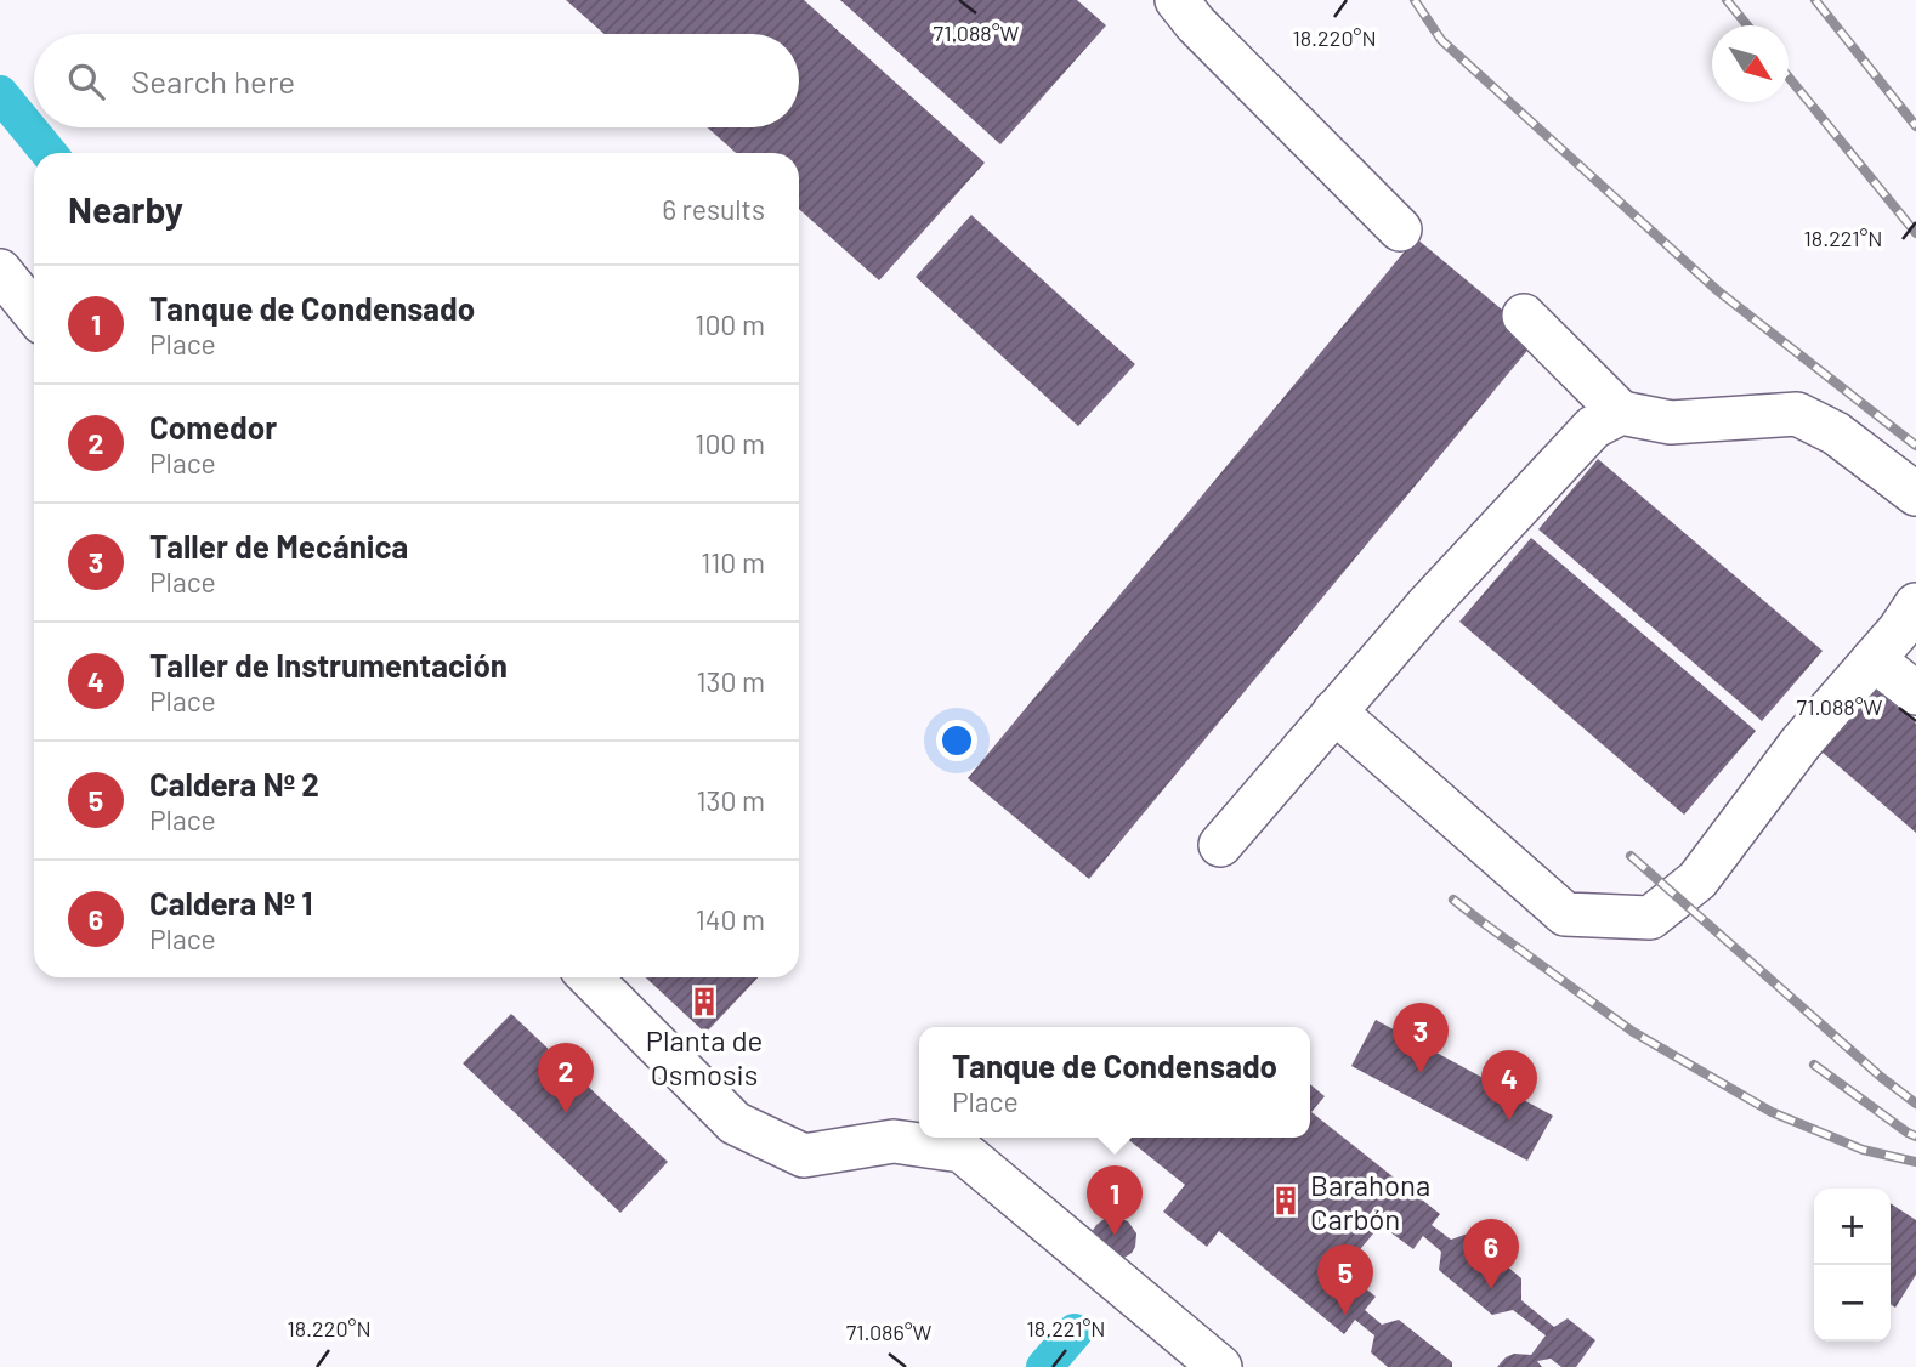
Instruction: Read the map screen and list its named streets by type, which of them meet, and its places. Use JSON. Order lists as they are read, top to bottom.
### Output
{
  "places": {
    "building": ["Planta de Osmosis", "Barahona Carbón"]
  },
  "north": "bottom right",
  "page": {
    "search": "Search here",
    "heading": ["Nearby", "6 results"],
    "list": [
      {
        "mark": "1",
        "name": "Tanque de Condensado",
        "note": "Place",
        "value": "100 m"
      },
      {
        "mark": "2",
        "name": "Comedor",
        "note": "Place",
        "value": "100 m"
      },
      {
        "mark": "3",
        "name": "Taller de Mecánica",
        "note": "Place",
        "value": "110 m"
      },
      {
        "mark": "4",
        "name": "Taller de Instrumentación",
        "note": "Place",
        "value": "130 m"
      },
      {
        "mark": "5",
        "name": "Caldera Nº 2",
        "note": "Place",
        "value": "130 m"
      },
      {
        "mark": "6",
        "name": "Caldera Nº 1",
        "note": "Place",
        "value": "140 m"
      }
    ],
    "pins": [
      "3",
      "2",
      "4",
      "1",
      "6",
      "5"
    ],
    "popup": ["Tanque de Condensado", "Place"],
    "map_buttons": ["+", "−"]
  },
  "coordinates": [
    "71.088°W",
    "18.220°N",
    "18.221°N",
    "71.086°W"
  ]
}
